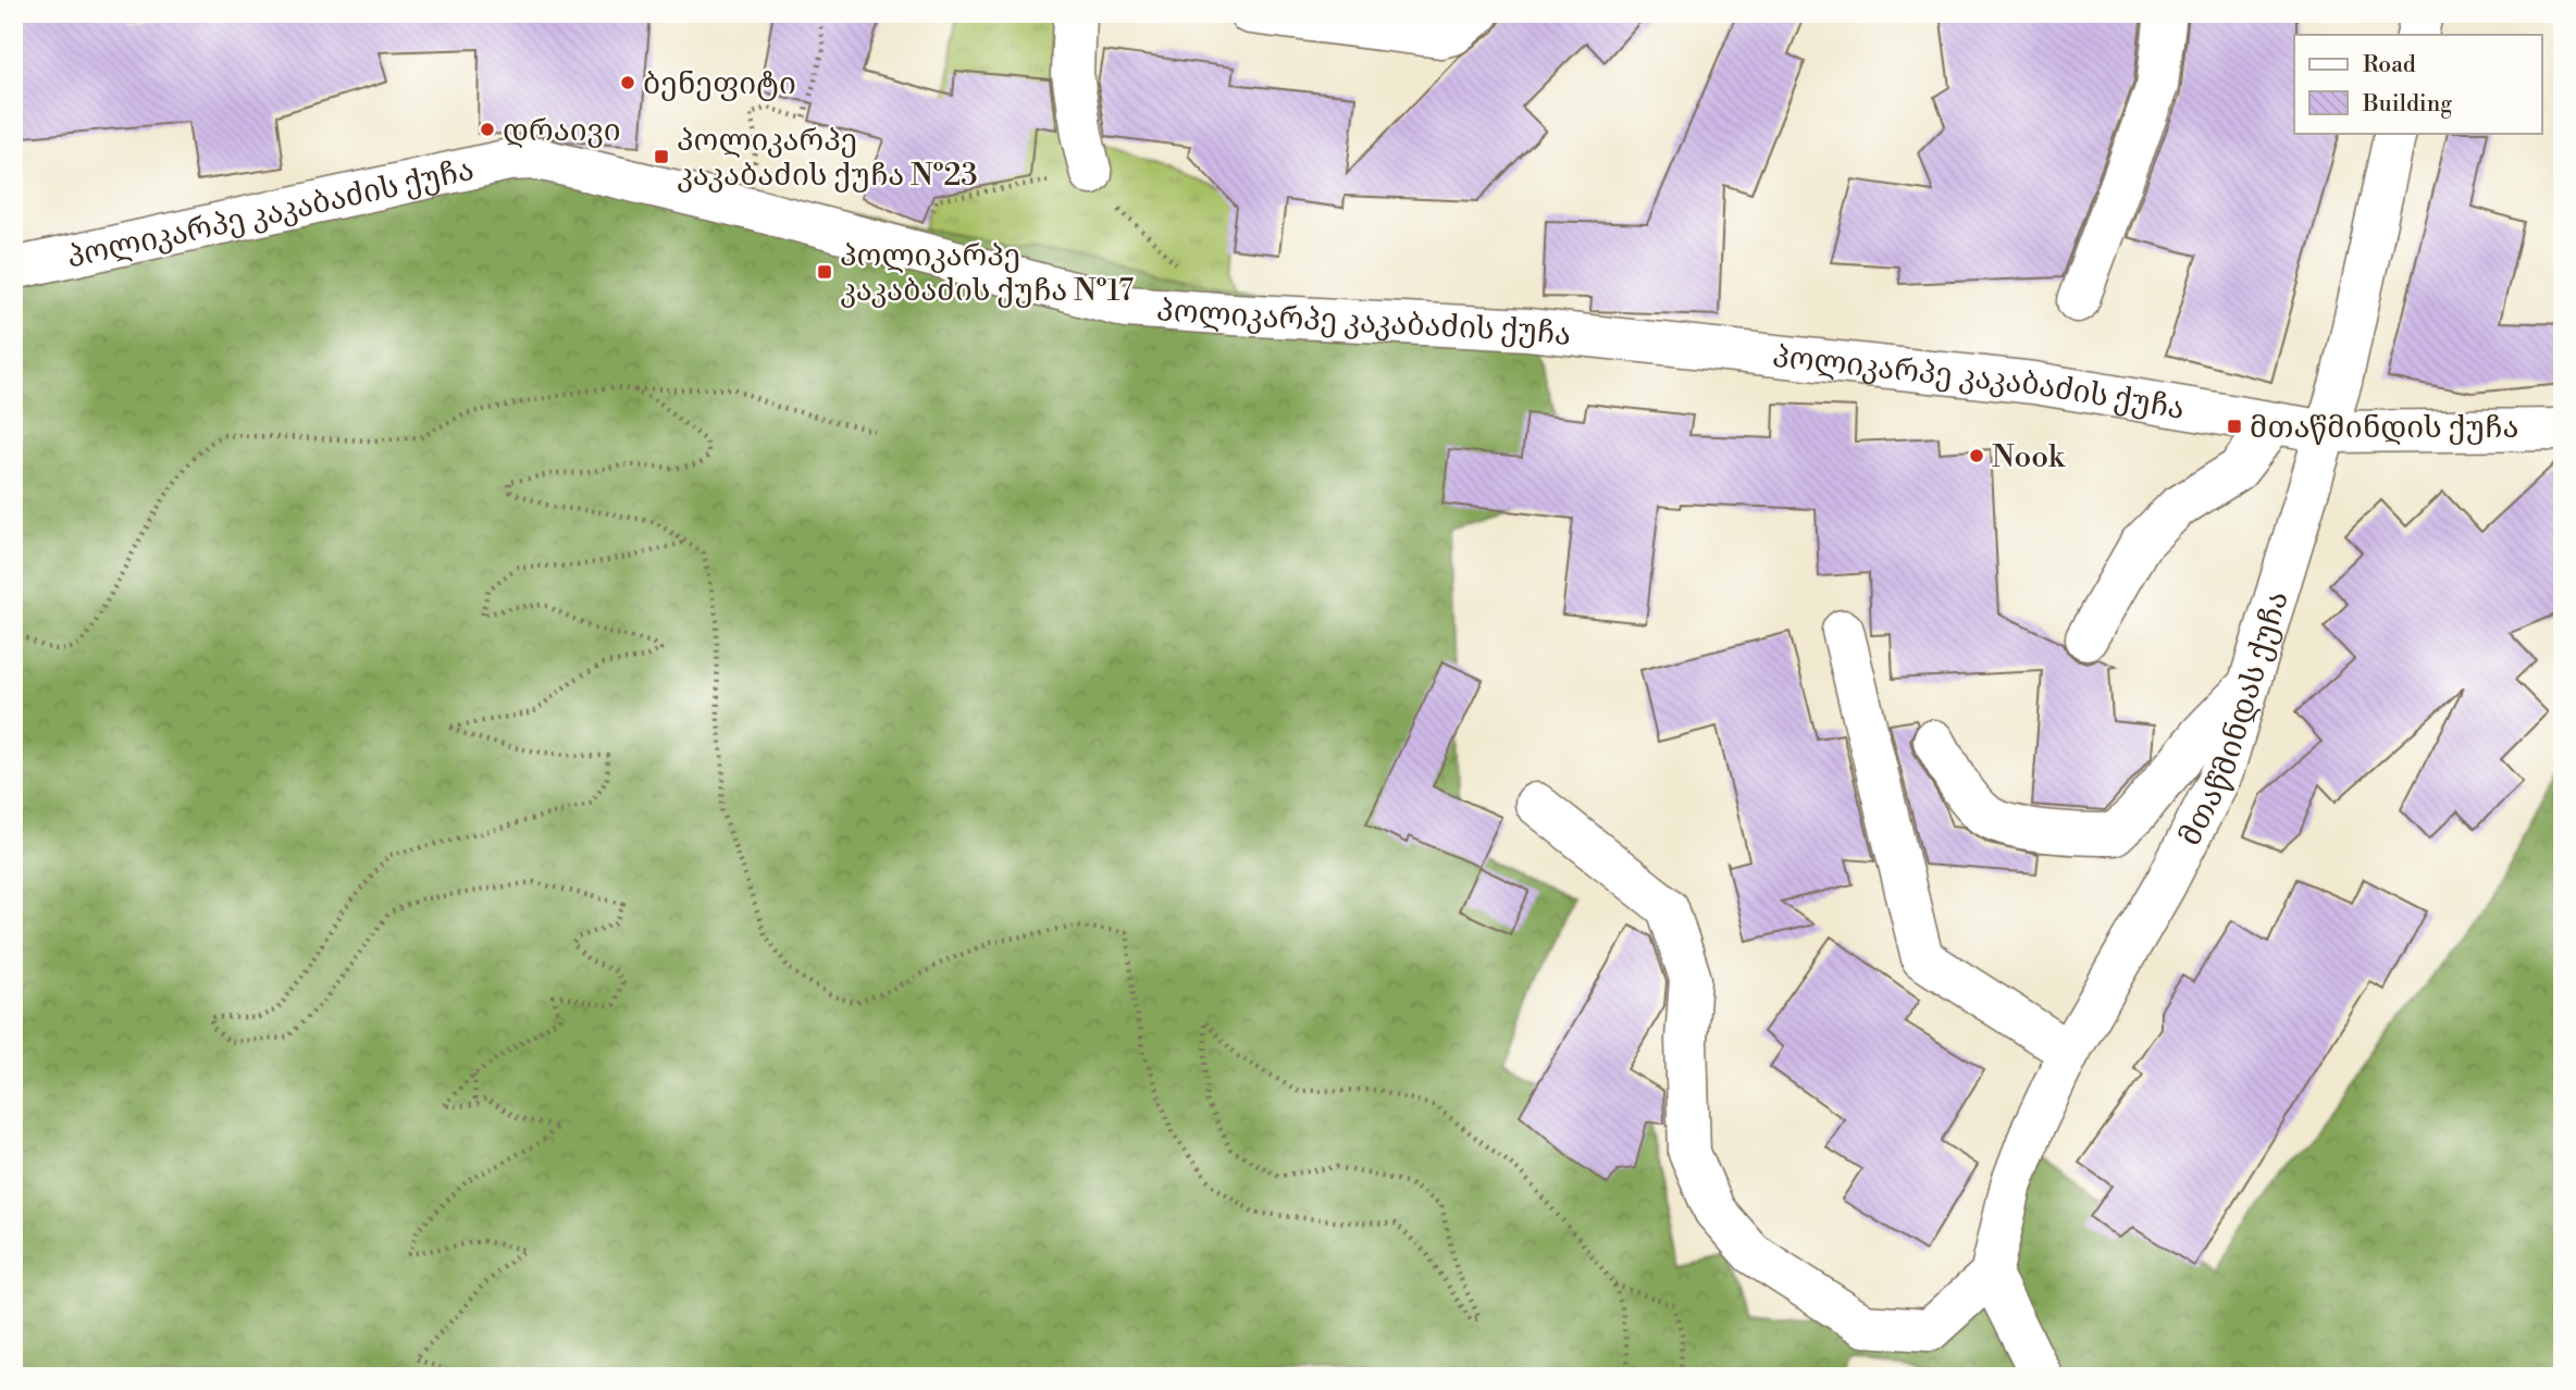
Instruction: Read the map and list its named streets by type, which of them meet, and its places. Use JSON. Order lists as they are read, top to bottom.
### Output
{
  "streets": {
    "street": ["პოლიკარპე კაკაბაძის ქუჩა", "მთაწმინდას ქუჩა"]
  },
  "crossings": [
    ["პოლიკარპე კაკაბაძის ქუჩა", "მთაწმინდას ქუჩა"]
  ],
  "places": {
    "other": ["ბენეფიტი", "დრაივი", "Nook"],
    "transit": ["პოლიკარპე კაკაბაძის ქუჩა №23", "პოლიკარპე კაკაბაძის ქუჩა №17", "მთაწმინდის ქუჩა"]
  },
  "legend": ["Road", "Building"]
}
